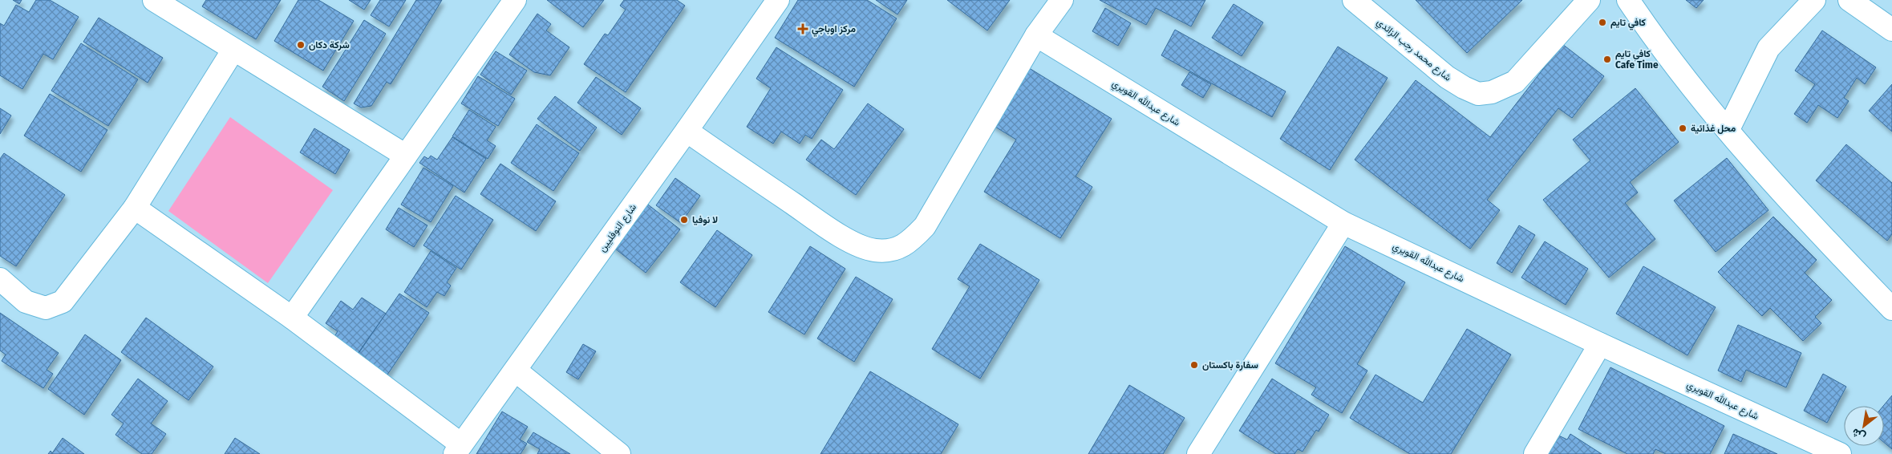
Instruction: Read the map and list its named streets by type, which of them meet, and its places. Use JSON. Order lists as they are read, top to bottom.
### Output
{
  "streets": {
    "street": ["شارع محمد رجب الزائدي", "شارع عبدالله القويري", "شارع النوفليين"]
  },
  "places": {
    "other": [
      "كافي تايم",
      "شركة دكان",
      "كافي تايم Cafe Time",
      "محل غذائية",
      "لا نوفيا",
      "سفارة باكستان"
    ],
    "health": ["مركز اوباجي"]
  },
  "north": "bottom left"
}
